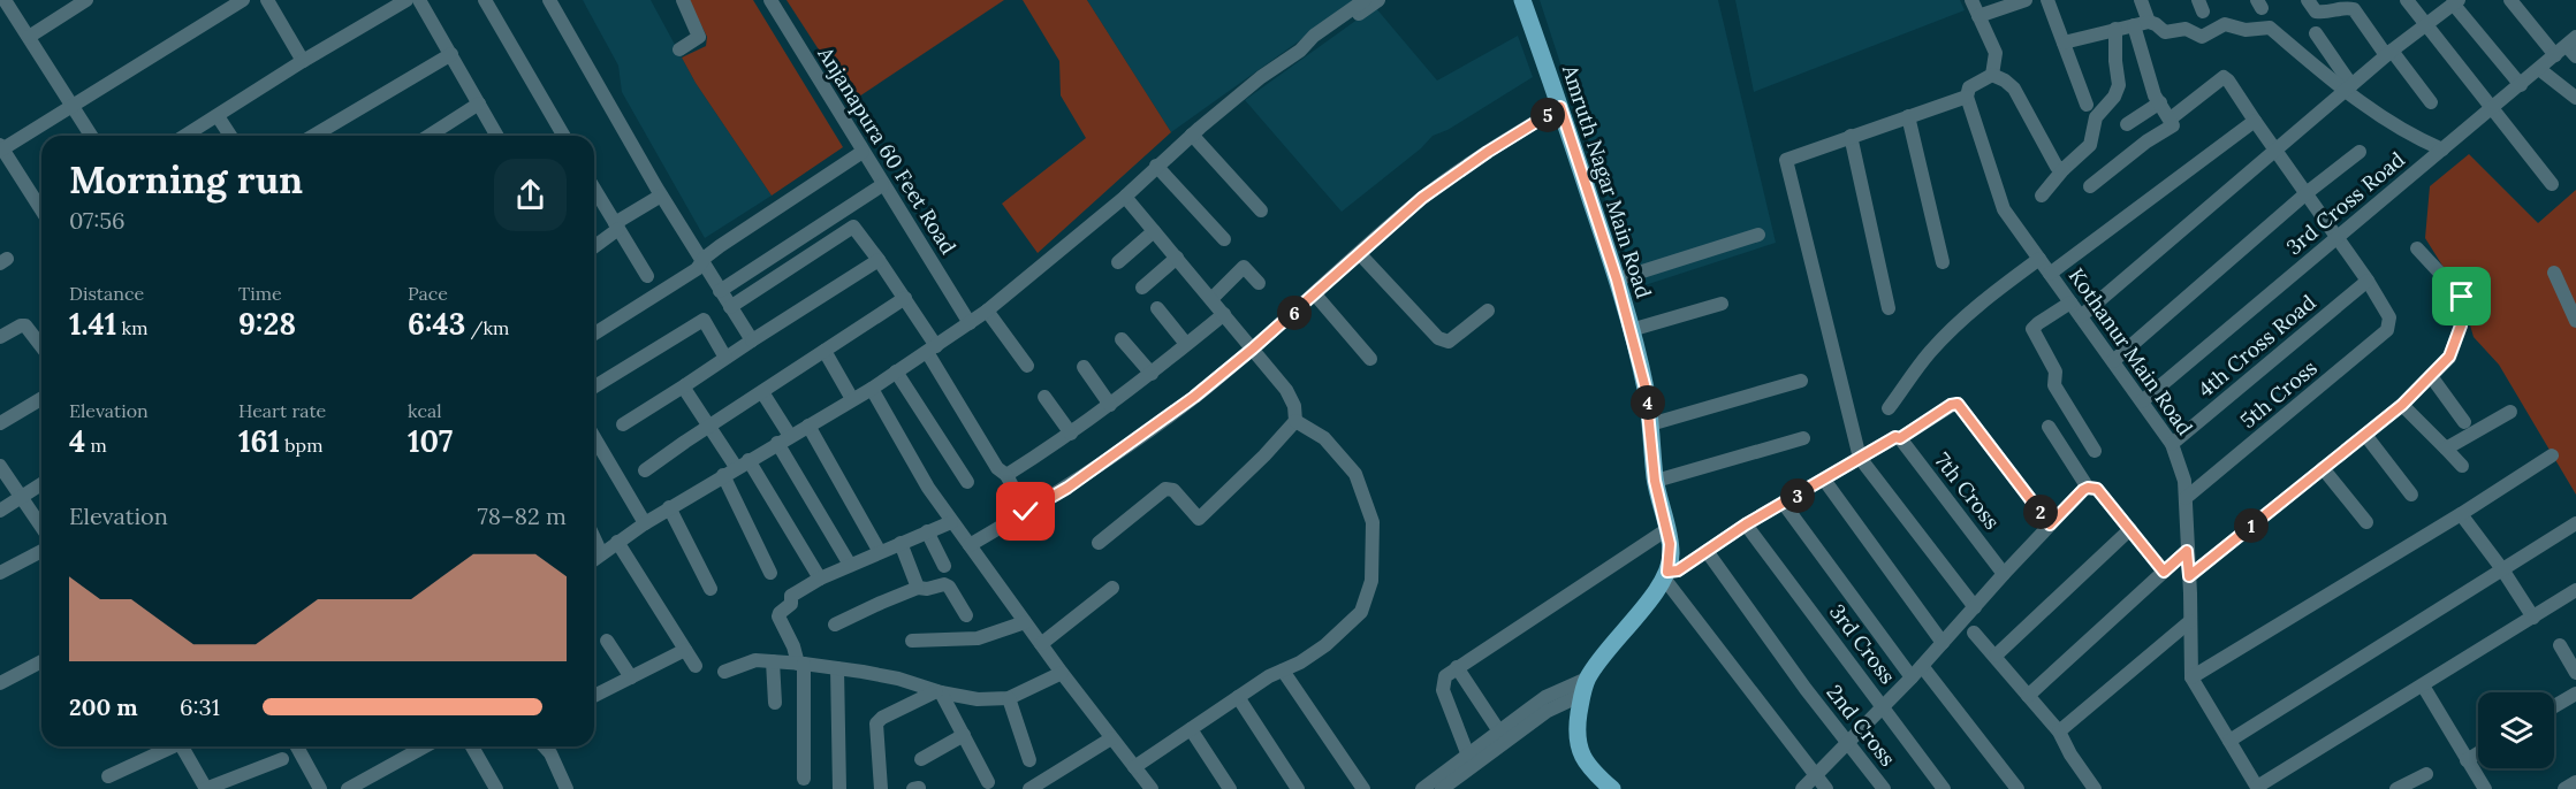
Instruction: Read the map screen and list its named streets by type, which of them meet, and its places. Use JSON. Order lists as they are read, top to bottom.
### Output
{
  "streets": {
    "main road": ["Amruth Nagar Main Road"],
    "street": [
      "Anjanapura 60 Feet Road",
      "3rd Cross Road",
      "4th Cross Road",
      "Kothanur Main Road",
      "5th Cross",
      "7th Cross",
      "3rd Cross",
      "2nd Cross"
    ]
  },
  "crossings": [
    ["3rd Cross Road", "Kothanur Main Road"],
    ["4th Cross Road", "Kothanur Main Road"],
    ["4th Cross Road", "5th Cross"],
    ["Kothanur Main Road", "5th Cross"]
  ],
  "page": {
    "pins": [
      "5",
      "6",
      "4",
      "3",
      "2",
      "1"
    ],
    "heading": ["Morning run", "07:56"],
    "stats": [
      ["Distance", "1.41 km"],
      ["Time", "9:28"],
      ["Pace", "6:43 /km"],
      ["Elevation", "4 m"],
      ["Heart rate", "161 bpm"],
      ["kcal", "107"]
    ],
    "chart": ["Elevation", "78–82 m"],
    "list": [
      {
        "name": "200 m",
        "note": "6:31"
      }
    ]
  }
}
